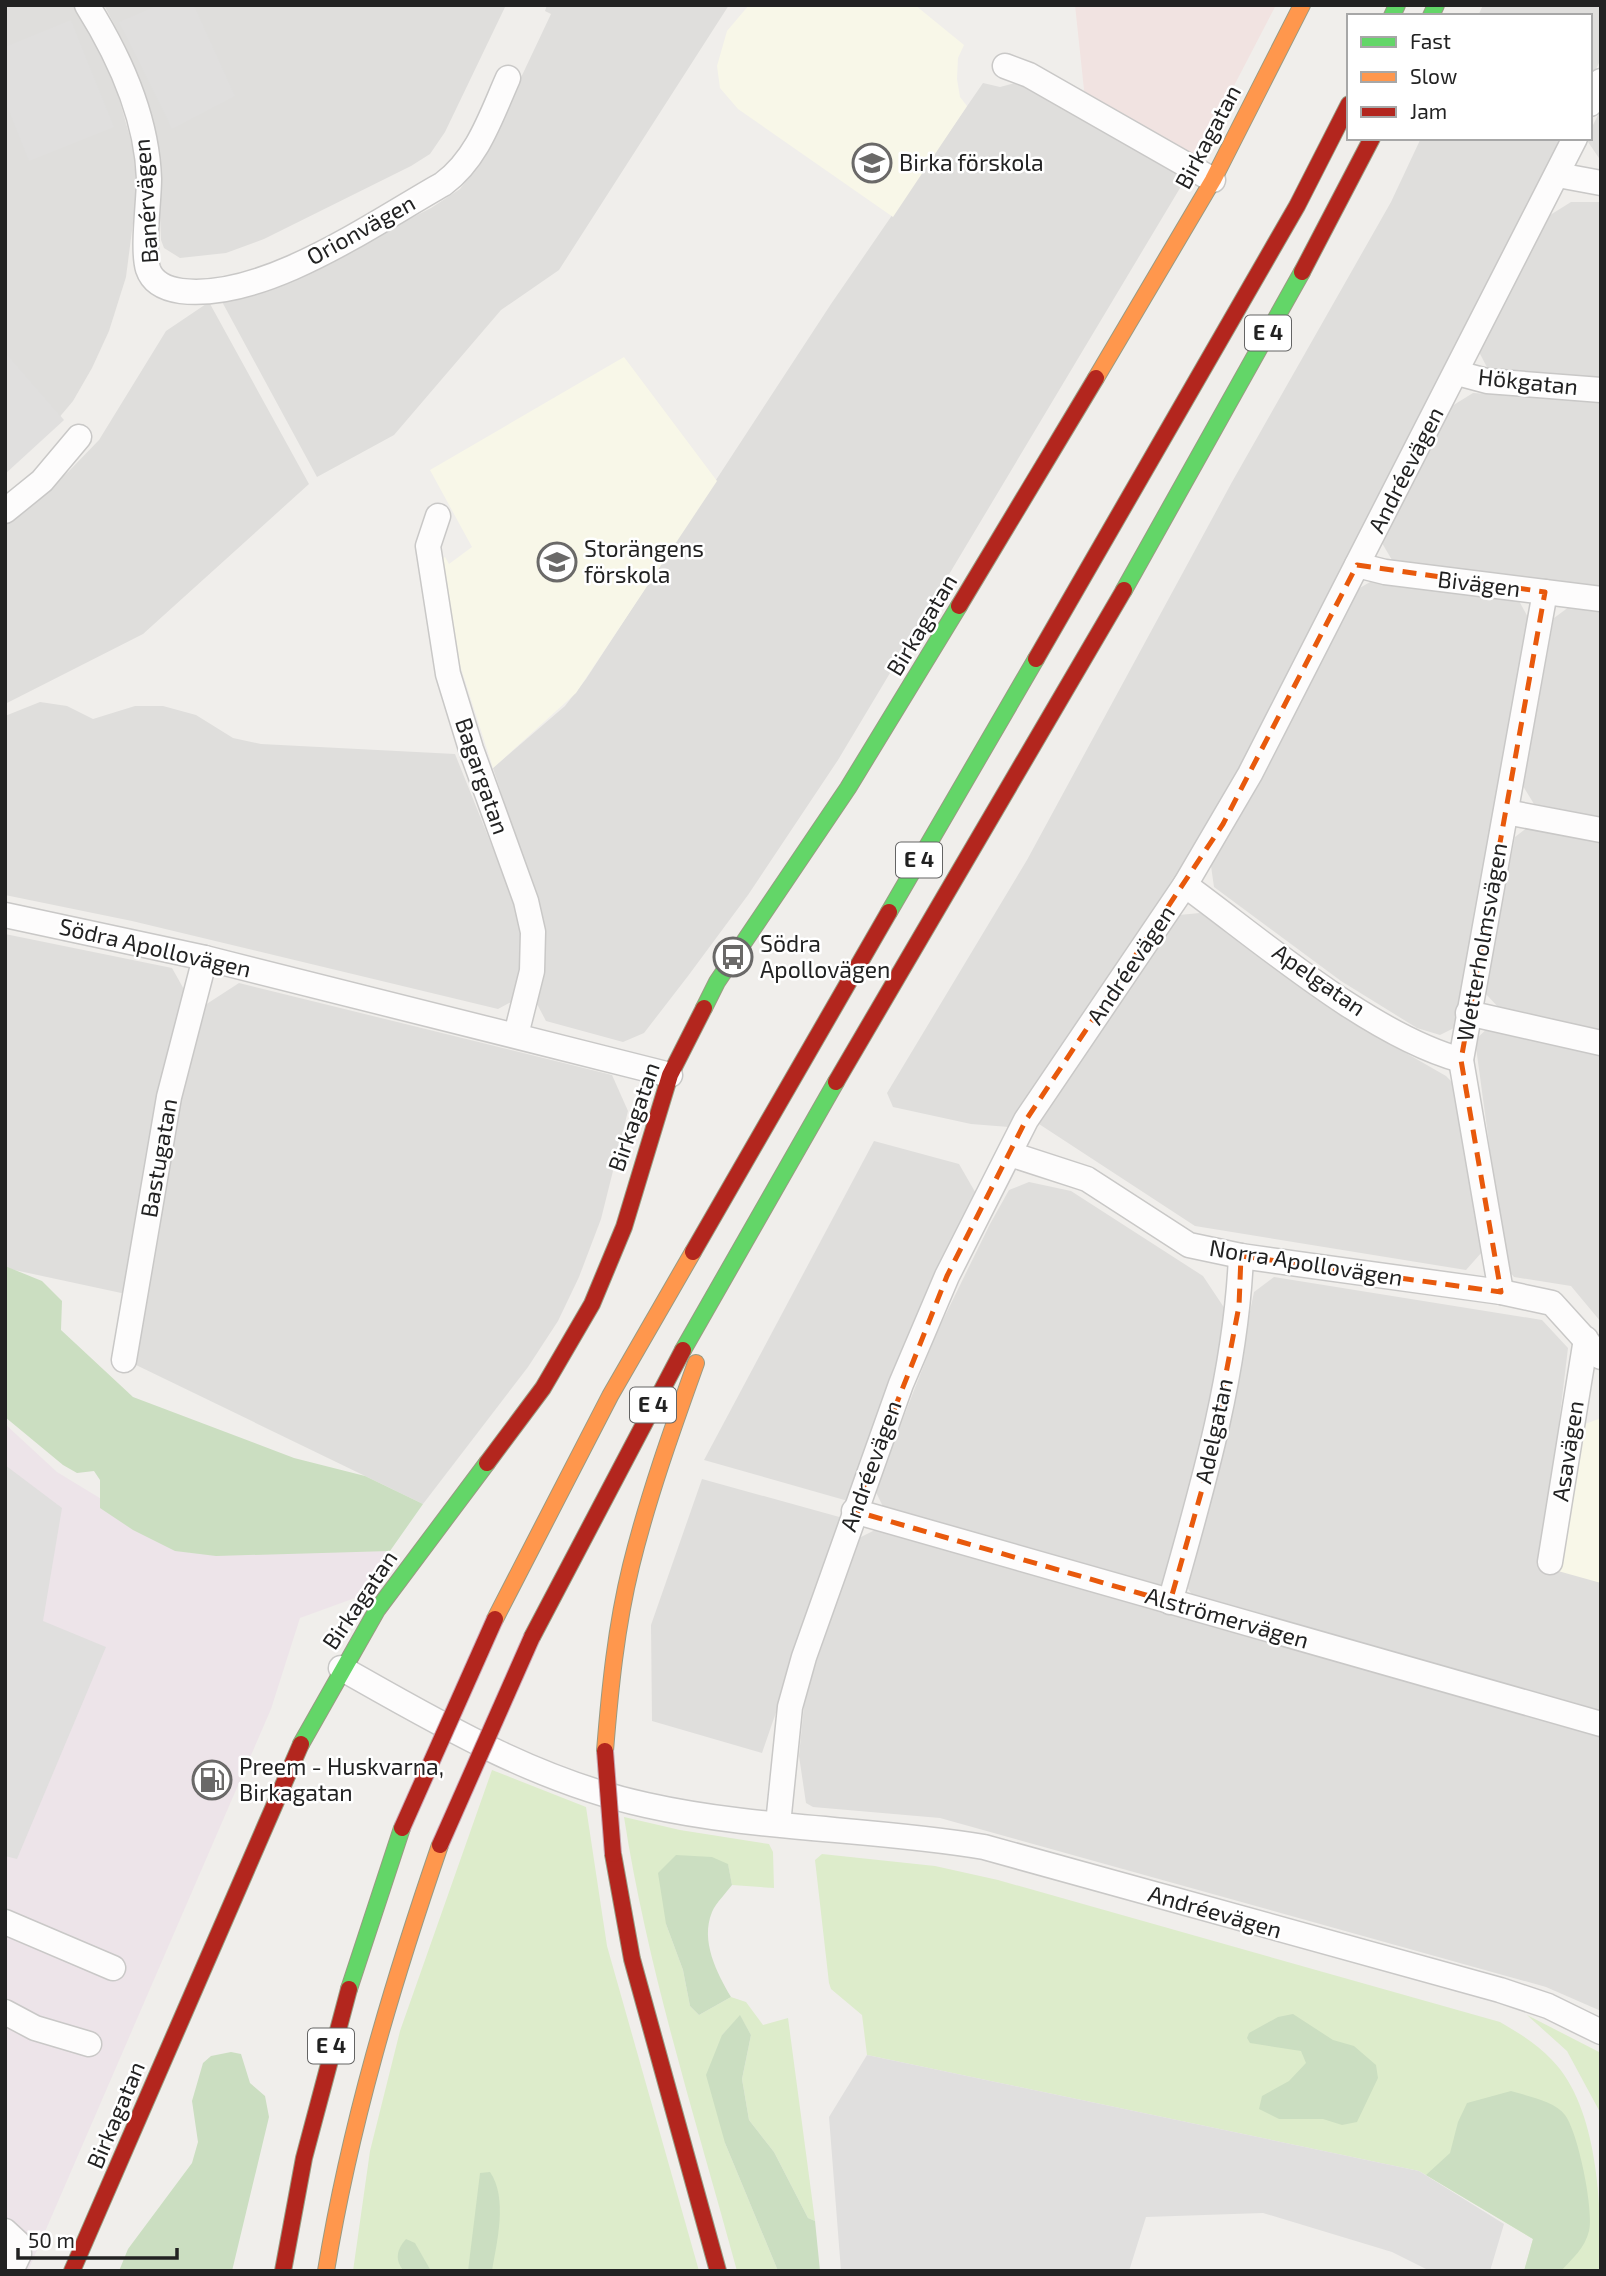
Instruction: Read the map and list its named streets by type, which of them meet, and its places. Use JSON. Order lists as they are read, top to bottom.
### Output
{
  "streets": {
    "main road": ["Birkagatan", "E 4"],
    "street": [
      "Banérvägen",
      "Orionvägen",
      "Hökgatan",
      "Andréevägen",
      "Bivägen",
      "Bagargatan",
      "Wetterholmsvägen",
      "Södra Apollovägen",
      "Apelgatan",
      "Bastugatan",
      "Norra Apollovägen",
      "Adelgatan",
      "Asavägen",
      "Alströmervägen"
    ]
  },
  "crossings": [
    ["Birkagatan", "Andréevägen"],
    ["Birkagatan", "Södra Apollovägen"],
    ["Banérvägen", "Orionvägen"],
    ["Hökgatan", "Andréevägen"],
    ["Andréevägen", "Bivägen"],
    ["Andréevägen", "Apelgatan"],
    ["Andréevägen", "Norra Apollovägen"],
    ["Andréevägen", "Alströmervägen"],
    ["Bivägen", "Wetterholmsvägen"],
    ["Bagargatan", "Södra Apollovägen"],
    ["Wetterholmsvägen", "Apelgatan"],
    ["Wetterholmsvägen", "Norra Apollovägen"],
    ["Södra Apollovägen", "Bastugatan"],
    ["Norra Apollovägen", "Adelgatan"],
    ["Norra Apollovägen", "Asavägen"],
    ["Adelgatan", "Alströmervägen"]
  ],
  "places": {
    "school or university": ["Birka förskola", "Storängens förskola"],
    "bus stop": ["Södra Apollovägen"],
    "fuel station": ["Preem - Huskvarna, Birkagatan"]
  },
  "legend": ["Fast", "Slow", "Jam"],
  "scale_bar": "50 m"
}
